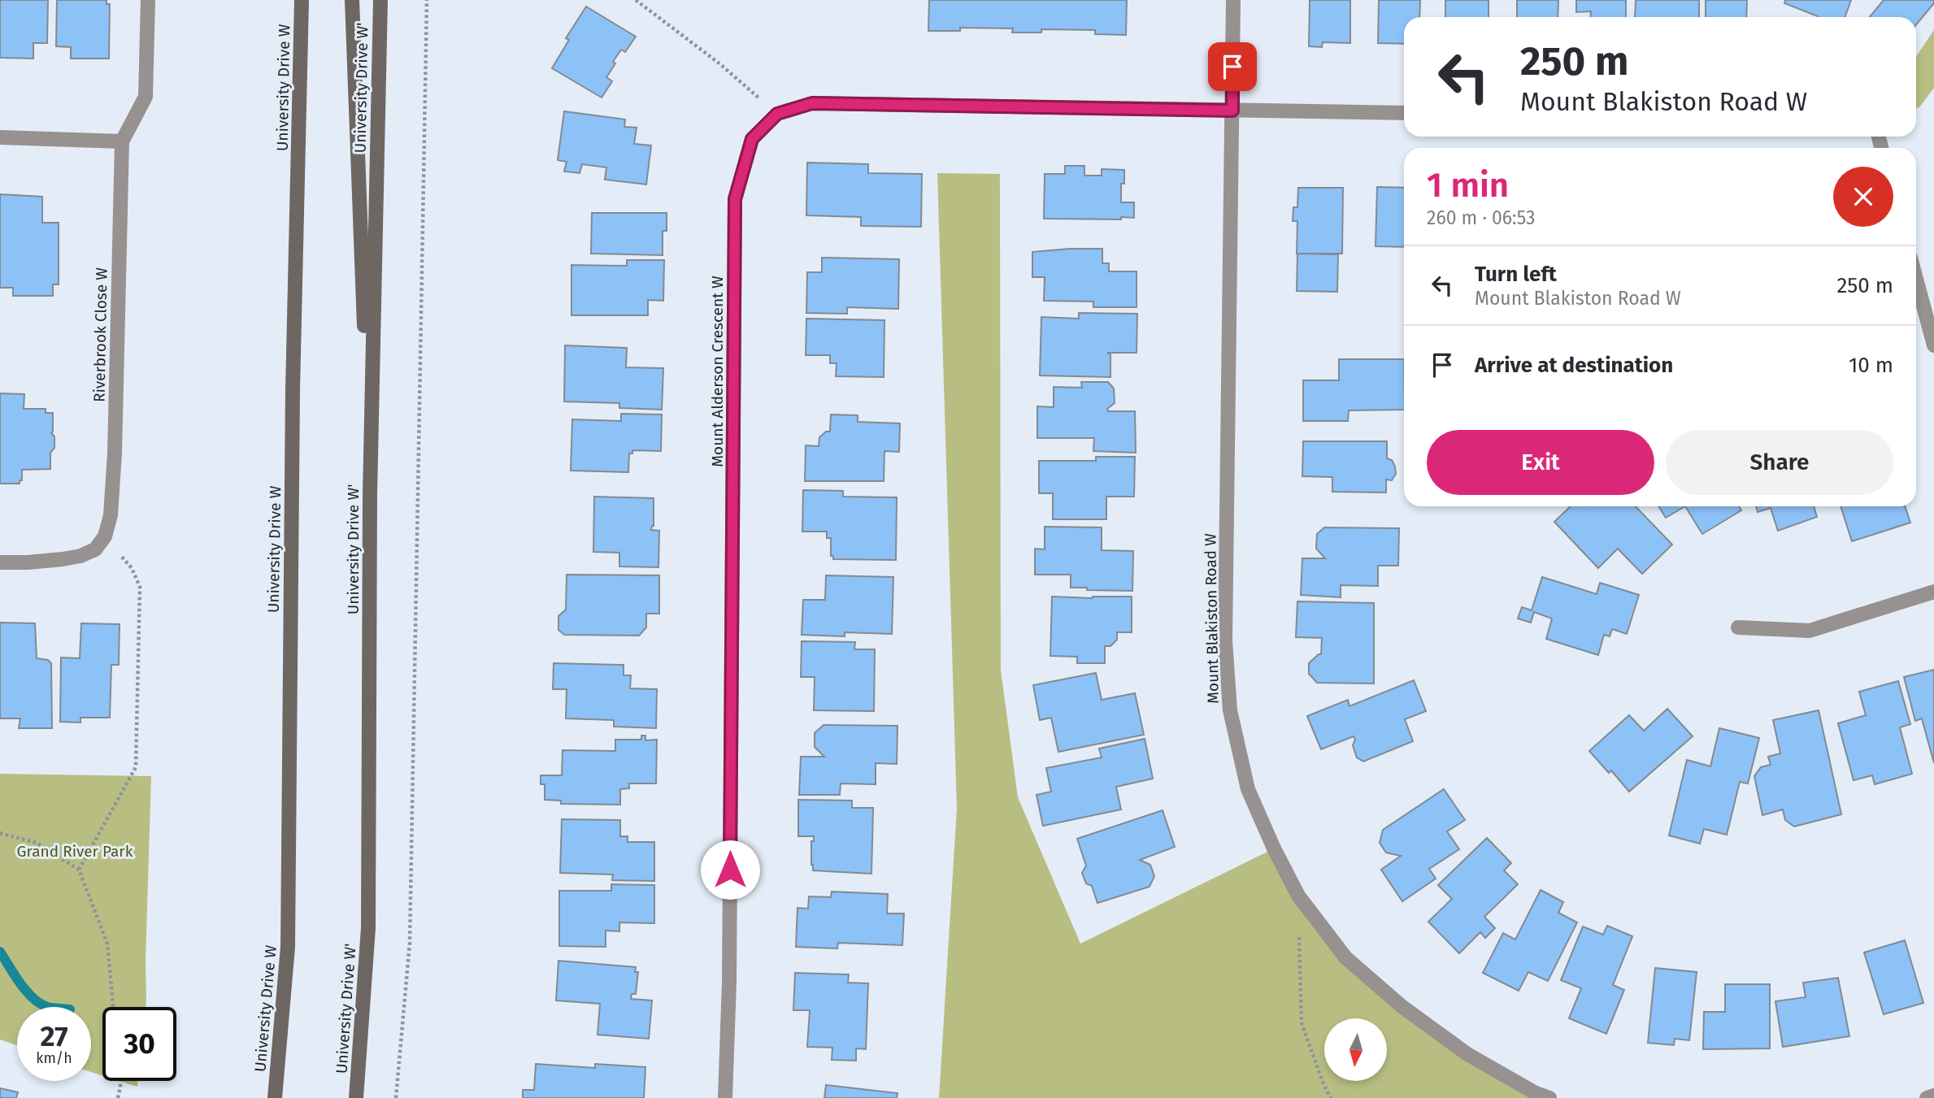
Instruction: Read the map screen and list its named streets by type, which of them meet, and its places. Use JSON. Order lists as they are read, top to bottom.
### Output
{
  "streets": {
    "main road": ["University Drive W", "University Drive W'"],
    "street": ["Riverbrook Close W", "Mount Alderson Crescent W", "Mount Blakiston Road W"]
  },
  "crossings": [
    ["Mount Alderson Crescent W", "Mount Blakiston Road W"]
  ],
  "parks": ["Grand River Park"],
  "north": "bottom",
  "page": {
    "turn": ["250 m", "Mount Blakiston Road W"],
    "heading": ["1 min", "260 m · 06:53"],
    "list": [
      {
        "name": "Turn left",
        "note": "Mount Blakiston Road W",
        "value": "250 m"
      },
      {
        "name": "Arrive at destination",
        "value": "10 m"
      }
    ],
    "buttons": ["Exit", "Share"],
    "speed": "27 km/h",
    "limit": "30"
  }
}
